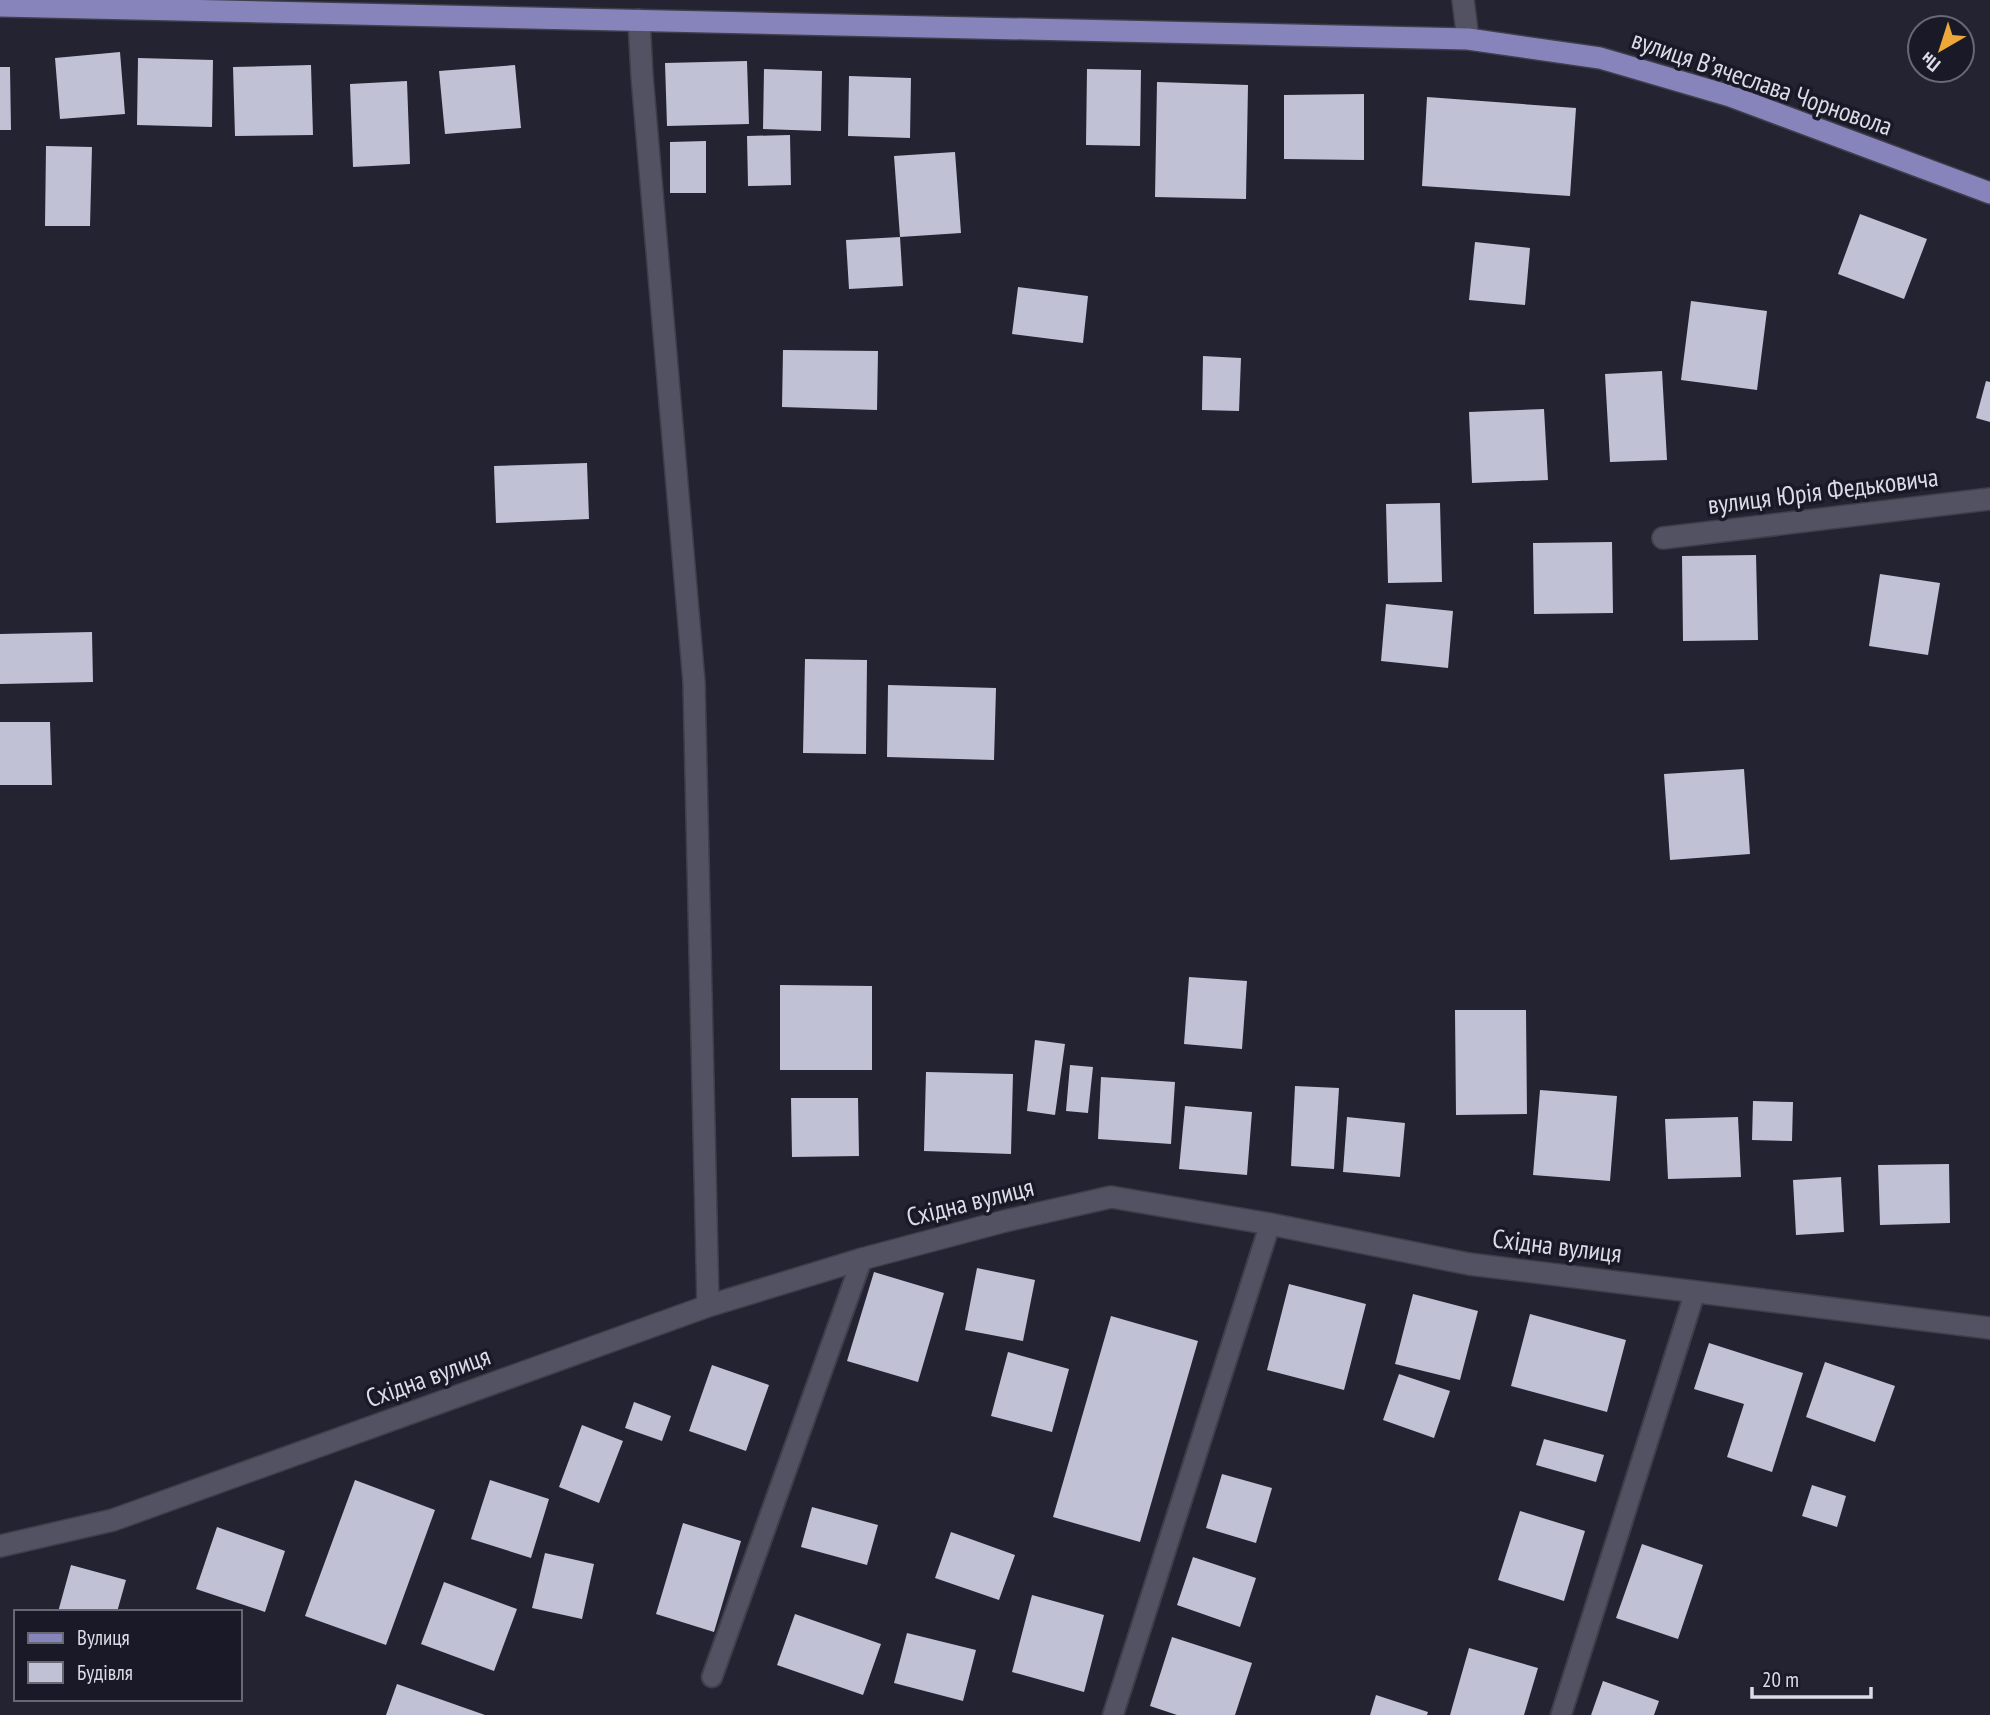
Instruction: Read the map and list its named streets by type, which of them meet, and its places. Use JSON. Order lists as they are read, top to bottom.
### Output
{
  "streets": {
    "main road": ["вулиця Вʼячеслава Чорновола"],
    "street": ["вулиця Юрія Федьковича", "Східна вулиця"]
  },
  "legend": ["Вулиця", "Будівля"],
  "scale_bar": "20 m",
  "north": "bottom left"
}
